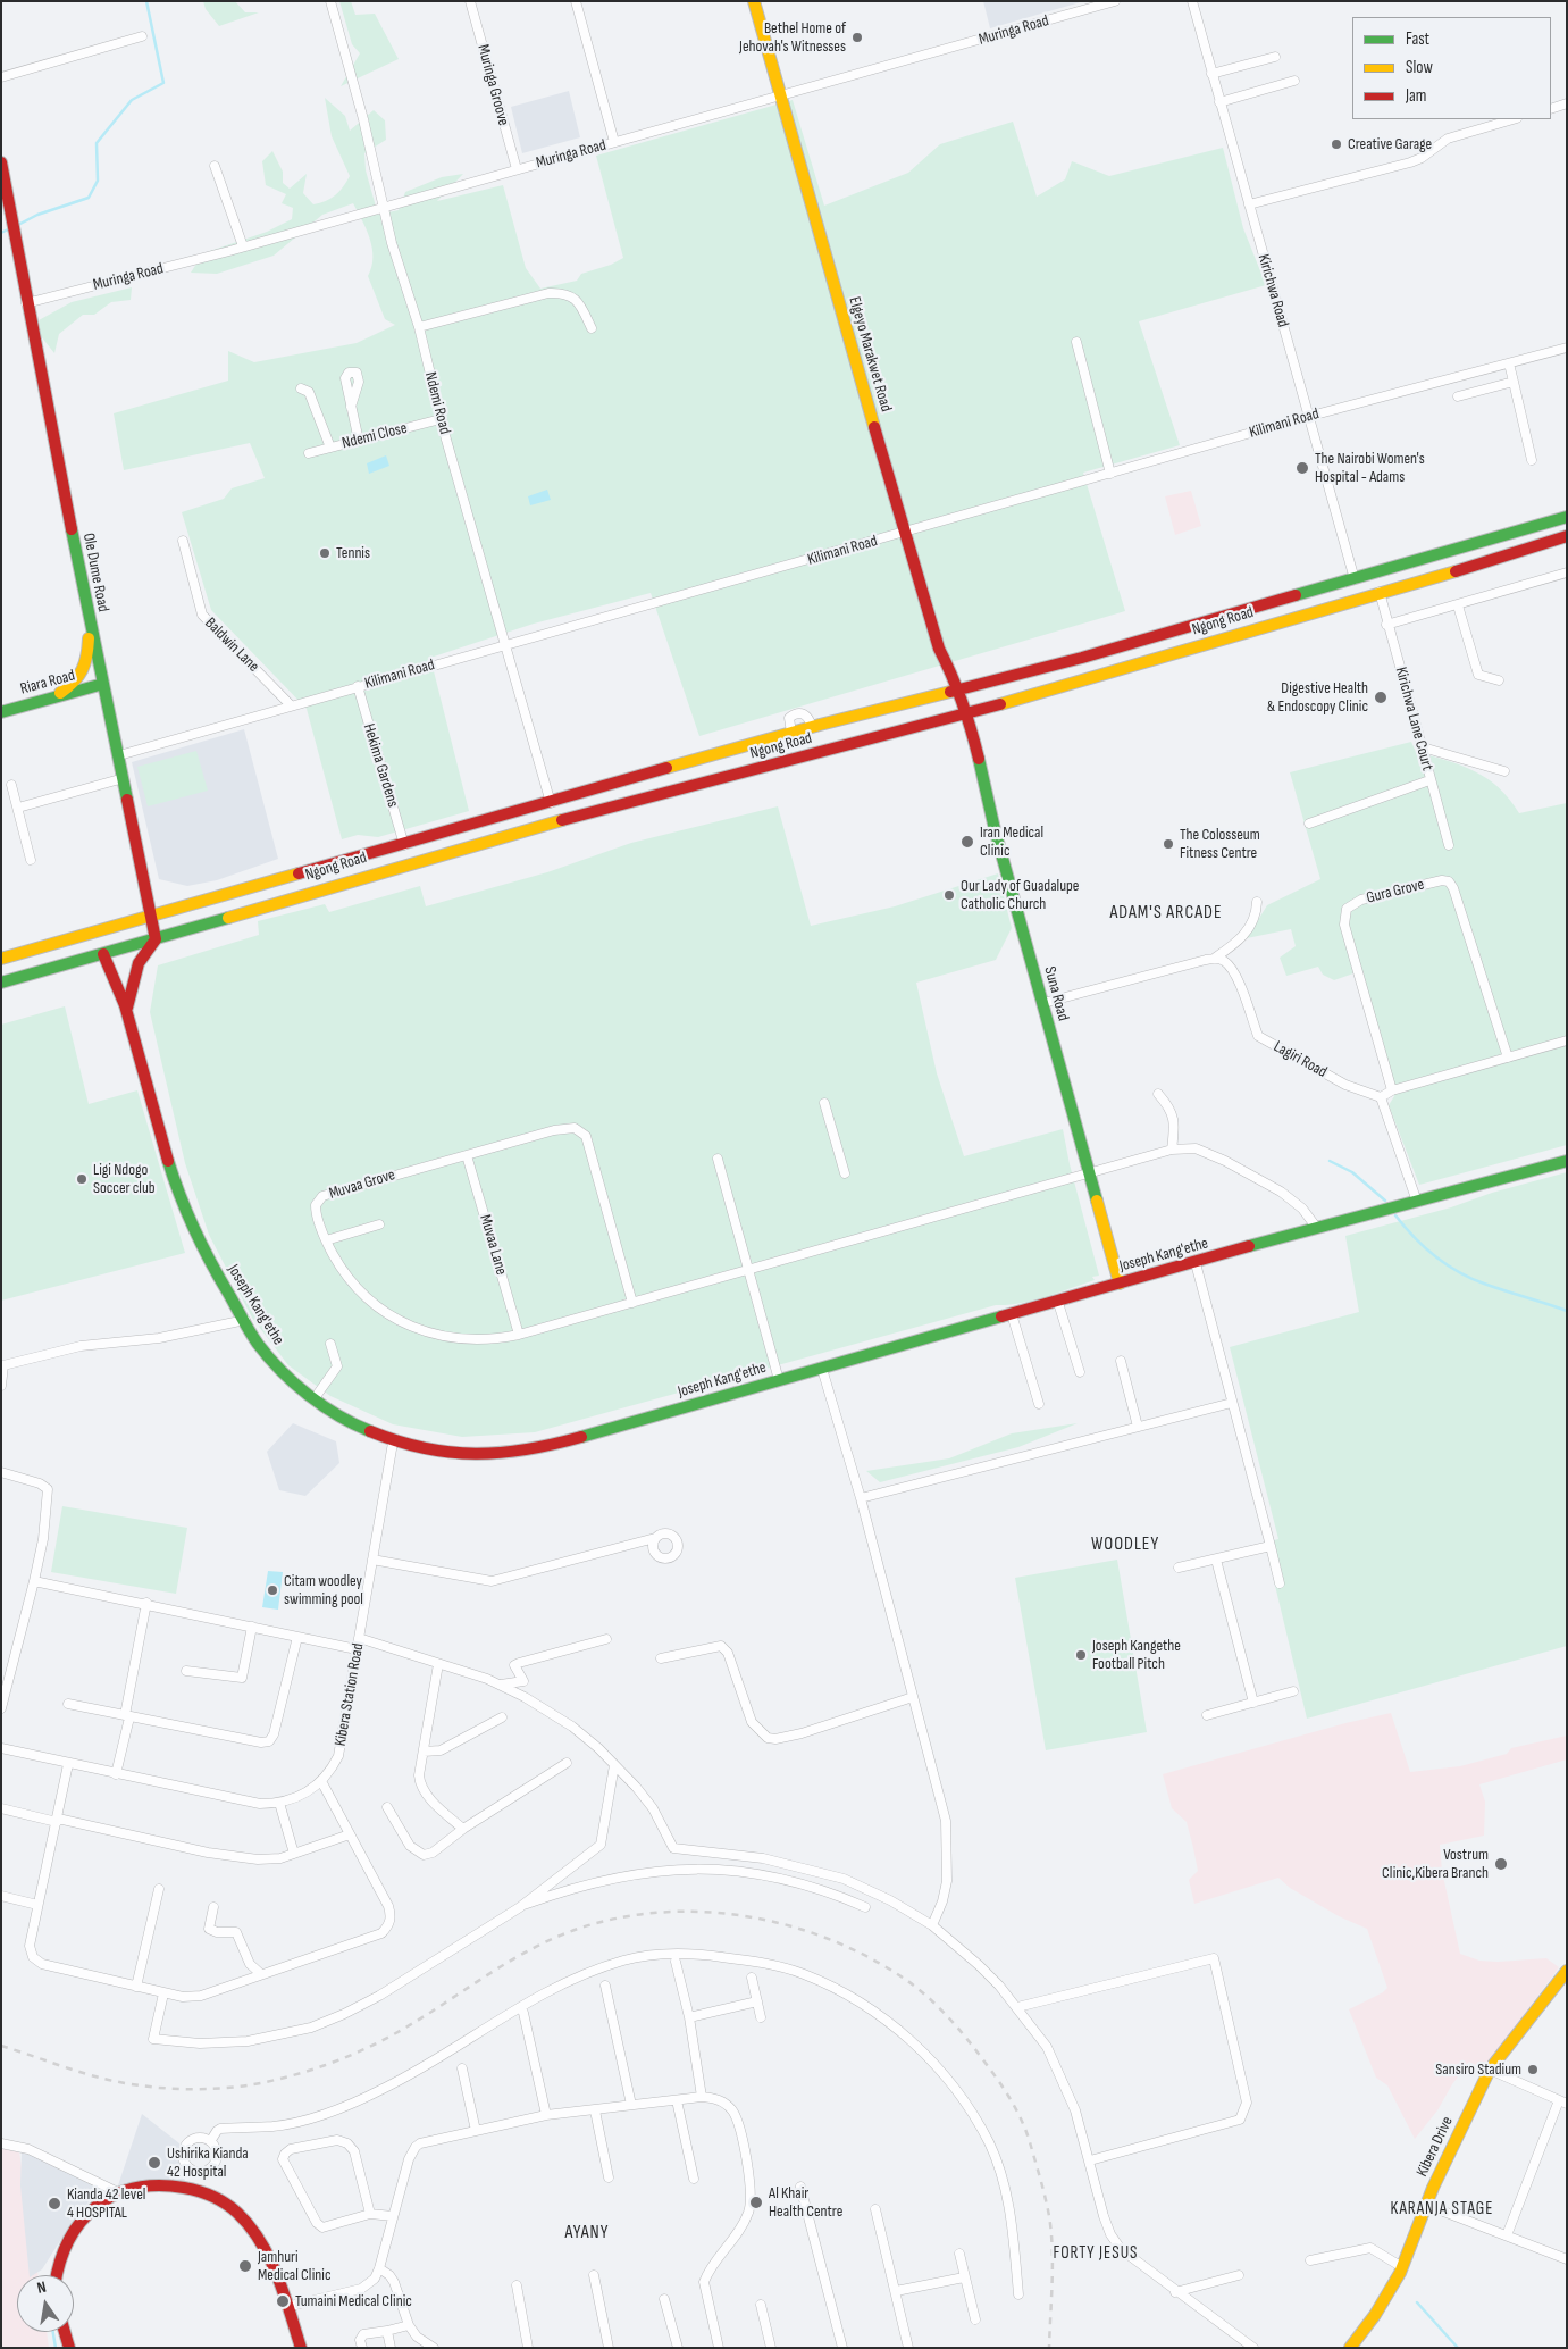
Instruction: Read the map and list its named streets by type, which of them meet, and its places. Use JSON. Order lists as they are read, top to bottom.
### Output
{
  "streets": {
    "street": [
      "Muringa Road",
      "Muringa Groove",
      "Kirichwa Road",
      "Elgeyo Marakwet Road",
      "Ndemi Road",
      "Kilimani Road",
      "Ndemi Close",
      "Ole Dume Road",
      "Ngong Road",
      "Baldwin Lane",
      "Riara Road",
      "Kirichwa Lane Court",
      "Hekima Gardens",
      "Gura Grove",
      "Suna Road",
      "Lagiri Road",
      "Muvaa Grove",
      "Muvaa Lane",
      "Joseph Kang'ethe",
      "Kibera Station Road",
      "Kibera Drive"
    ]
  },
  "crossings": [
    ["Muringa Road", "Muringa Groove"],
    ["Muringa Road", "Elgeyo Marakwet Road"],
    ["Muringa Road", "Ndemi Road"],
    ["Muringa Road", "Ole Dume Road"],
    ["Kirichwa Road", "Kilimani Road"],
    ["Kirichwa Road", "Ngong Road"],
    ["Elgeyo Marakwet Road", "Kilimani Road"],
    ["Elgeyo Marakwet Road", "Ngong Road"],
    ["Elgeyo Marakwet Road", "Suna Road"],
    ["Ndemi Road", "Kilimani Road"],
    ["Ndemi Road", "Ndemi Close"],
    ["Ndemi Road", "Ngong Road"],
    ["Kilimani Road", "Ole Dume Road"],
    ["Kilimani Road", "Baldwin Lane"],
    ["Kilimani Road", "Hekima Gardens"],
    ["Ole Dume Road", "Ngong Road"],
    ["Ole Dume Road", "Riara Road"],
    ["Ngong Road", "Kirichwa Lane Court"],
    ["Ngong Road", "Hekima Gardens"],
    ["Ngong Road", "Suna Road"],
    ["Ngong Road", "Joseph Kang'ethe"],
    ["Suna Road", "Joseph Kang'ethe"],
    ["Muvaa Grove", "Muvaa Lane"],
    ["Joseph Kang'ethe", "Kibera Station Road"]
  ],
  "districts": [
    "ADAM'S ARCADE",
    "WOODLEY",
    "KARANJA STAGE",
    "AYANY",
    "FORTY JESUS"
  ],
  "places": [
    "Bethel Home of Jehovah's Witnesses",
    "Creative Garage",
    "The Nairobi Women's Hospital - Adams",
    "Tennis",
    "Digestive Health & Endoscopy Clinic",
    "Iran Medical Clinic",
    "The Colosseum Fitness Centre",
    "Our Lady of Guadalupe Catholic Church",
    "Ligi Ndogo Soccer club",
    "Citam woodley swimming pool",
    "Joseph Kangethe Football Pitch",
    "Vostrum Clinic,Kibera Branch",
    "Sansiro Stadium",
    "Ushirika Kianda 42 Hospital",
    "Al Khair Health Centre",
    "Kianda 42 level 4 HOSPITAL",
    "Jamhuri Medical Clinic",
    "Tumaini Medical Clinic"
  ],
  "legend": ["Fast", "Slow", "Jam"],
  "north": "top"
}
